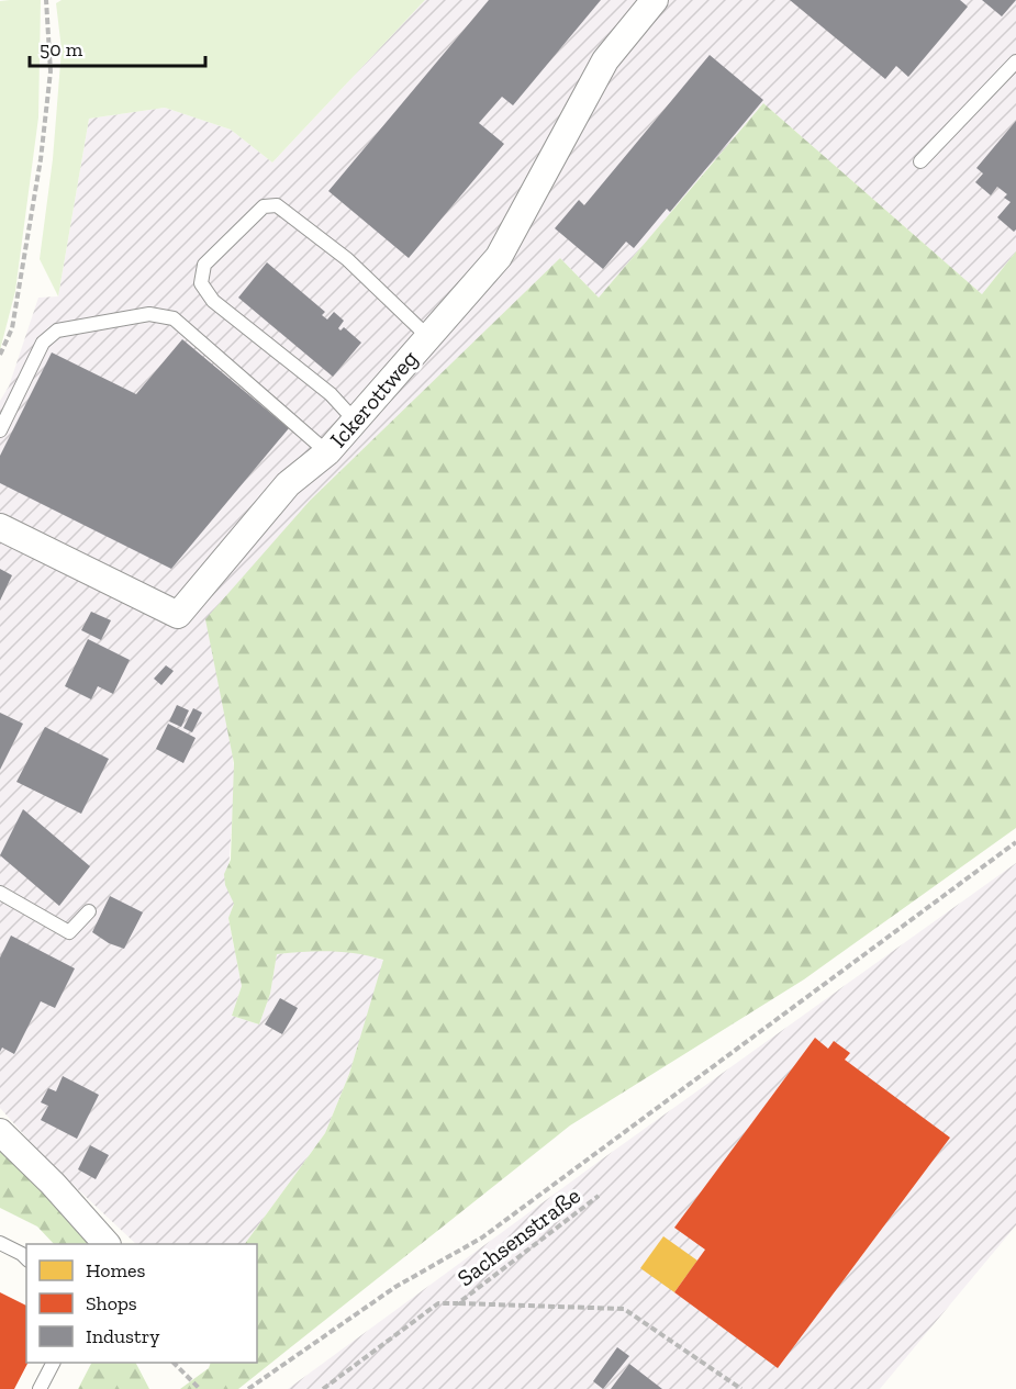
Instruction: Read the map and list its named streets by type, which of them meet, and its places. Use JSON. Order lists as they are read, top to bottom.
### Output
{
  "streets": {
    "street": ["Ickerottweg"],
    "path": ["Sachsenstraße"]
  },
  "legend": ["Homes", "Shops", "Industry"],
  "scale_bar": "50 m"
}
